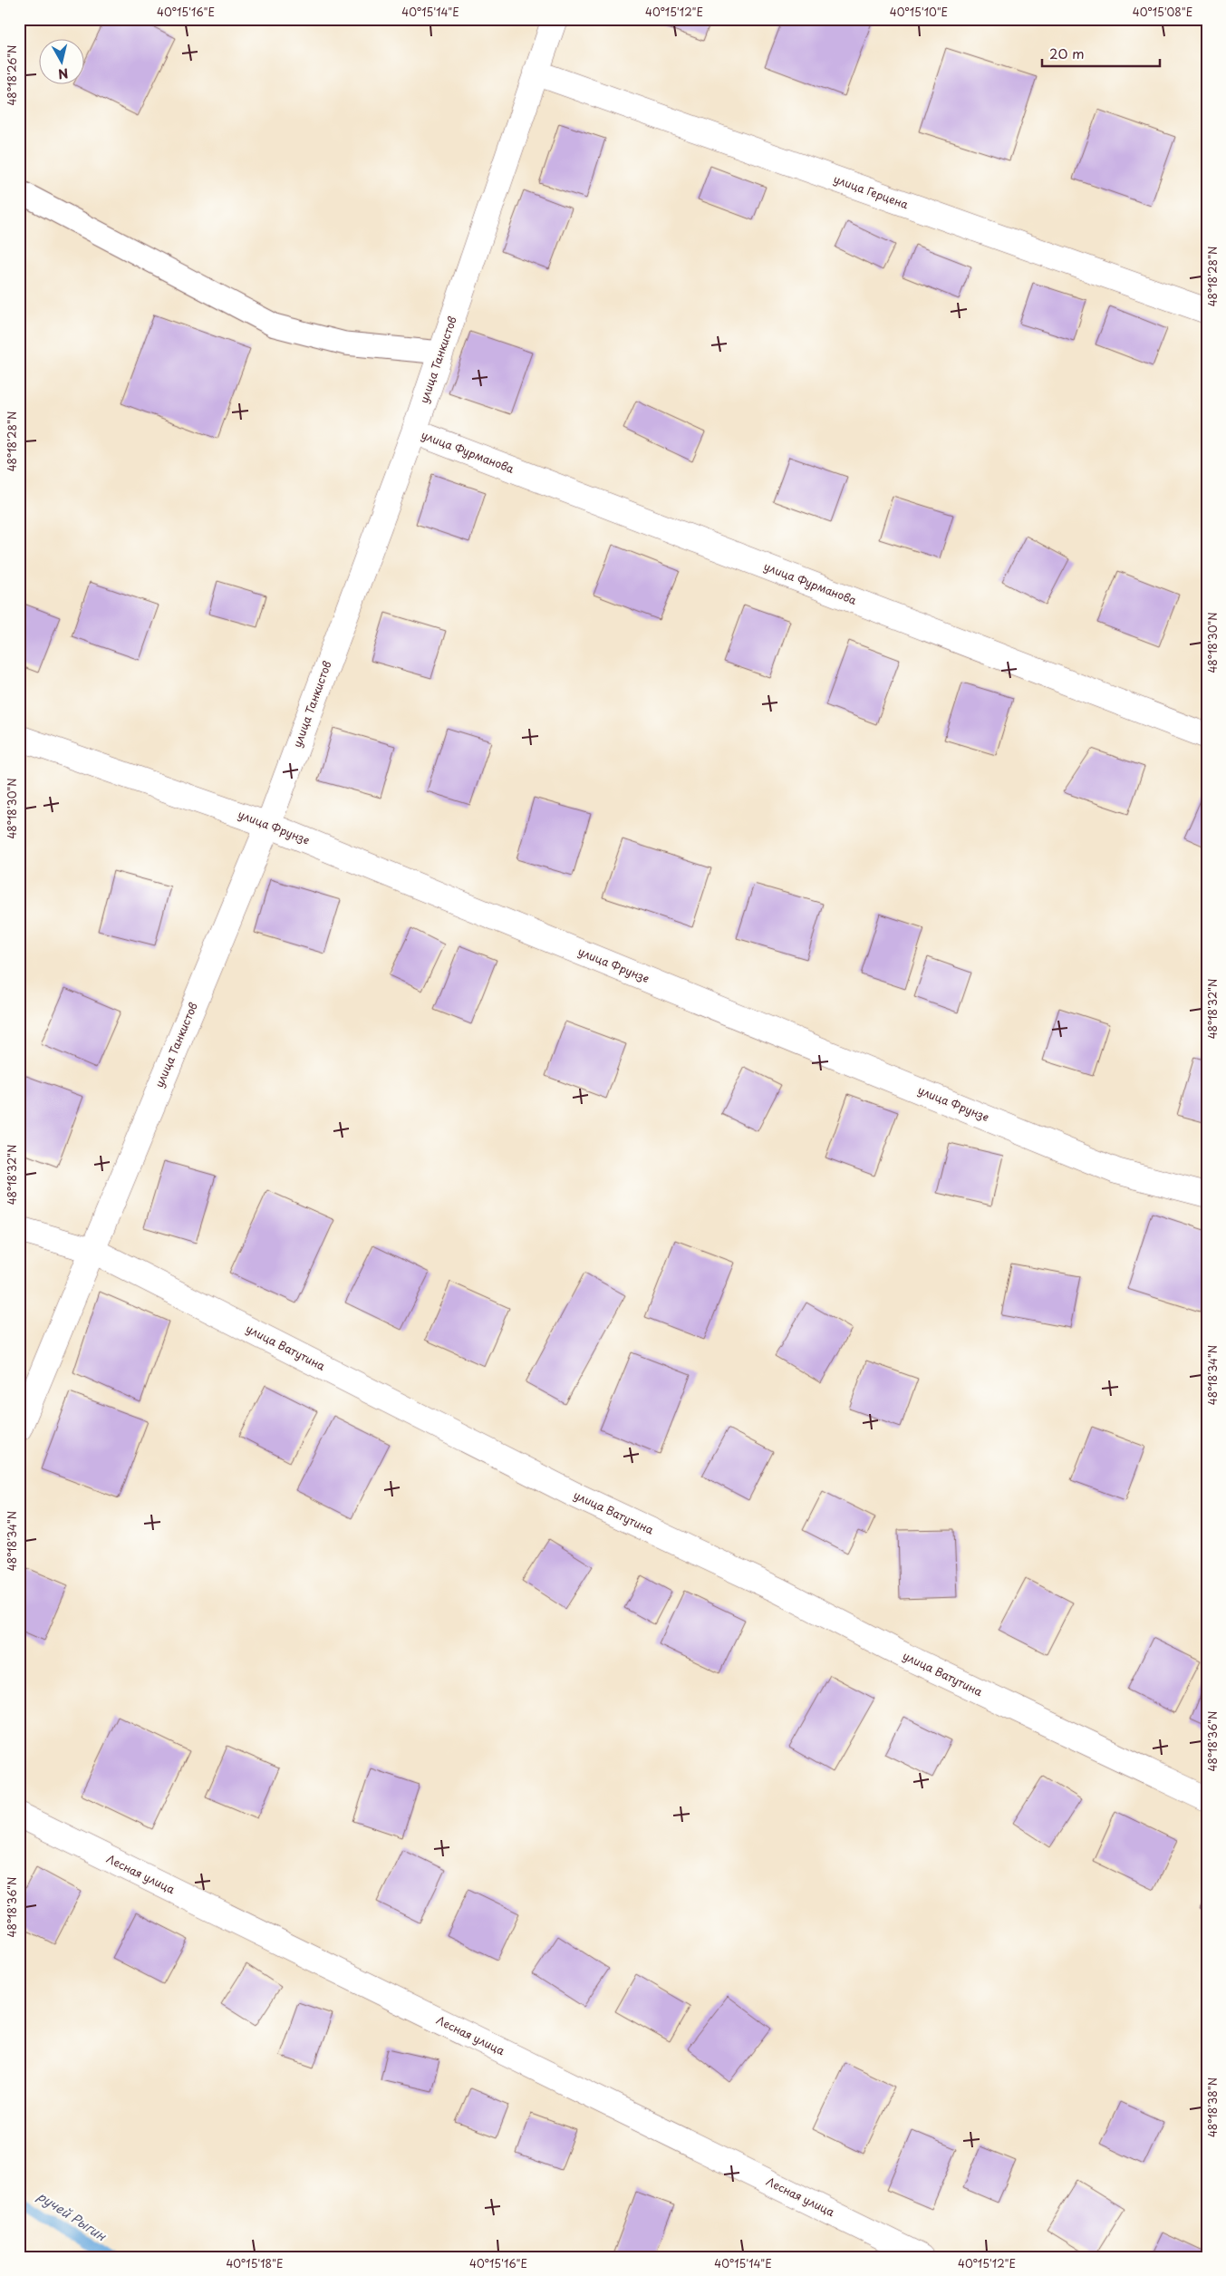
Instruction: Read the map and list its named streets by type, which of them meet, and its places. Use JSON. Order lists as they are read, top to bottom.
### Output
{
  "streets": {
    "street": [
      "улица Герцена",
      "улица Танкистов",
      "улица Фурманова",
      "улица Фрунзе",
      "улица Ватутина",
      "Лесная улица"
    ]
  },
  "crossings": [
    ["улица Герцена", "улица Танкистов"],
    ["улица Танкистов", "улица Фурманова"],
    ["улица Танкистов", "улица Фрунзе"],
    ["улица Танкистов", "улица Ватутина"]
  ],
  "water": ["ручей Рыгин"],
  "scale_bar": "20 m",
  "north": "bottom",
  "coordinates": [
    "40°15'16\"E",
    "40°15'14\"E",
    "40°15'12\"E",
    "40°15'10\"E",
    "40°15'08\"E",
    "48°18'26\"N",
    "48°18'28\"N",
    "48°18'30\"N",
    "48°18'32\"N",
    "48°18'34\"N",
    "48°18'36\"N",
    "48°18'38\"N",
    "40°15'18\"E"
  ]
}
